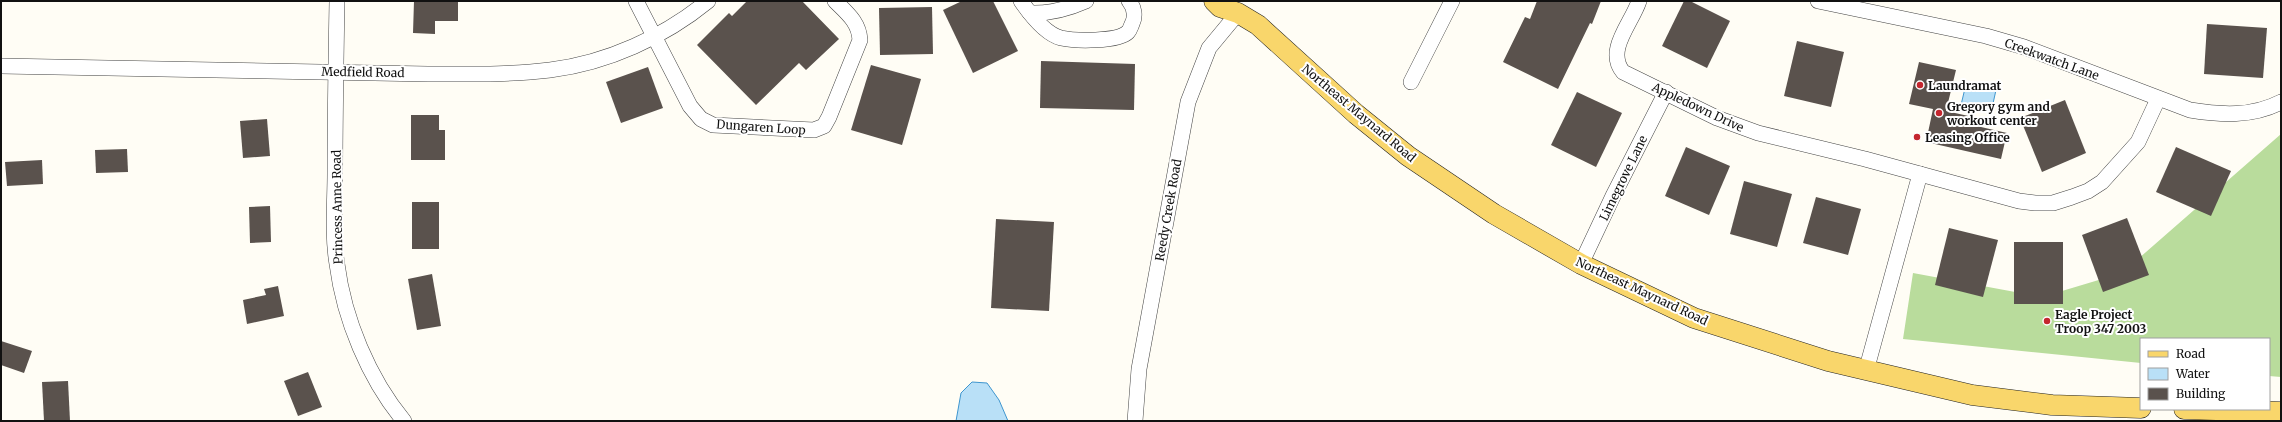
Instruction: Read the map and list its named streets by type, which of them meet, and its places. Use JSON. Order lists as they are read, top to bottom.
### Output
{
  "streets": {
    "main road": ["Northeast Maynard Road"],
    "street": [
      "Creekwatch Lane",
      "Medfield Road",
      "Appledown Drive",
      "Dungaren Loop",
      "Limegrove Lane",
      "Princess Anne Road",
      "Reedy Creek Road"
    ]
  },
  "crossings": [
    ["Creekwatch Lane", "Appledown Drive"],
    ["Medfield Road", "Dungaren Loop"],
    ["Medfield Road", "Princess Anne Road"],
    ["Appledown Drive", "Limegrove Lane"],
    ["Northeast Maynard Road", "Limegrove Lane"],
    ["Northeast Maynard Road", "Reedy Creek Road"]
  ],
  "places": [
    "Laundramat",
    "Gregory gym and workout center",
    "Leasing Office",
    "Eagle Project Troop 347 2003"
  ],
  "legend": ["Road", "Water", "Building"]
}
